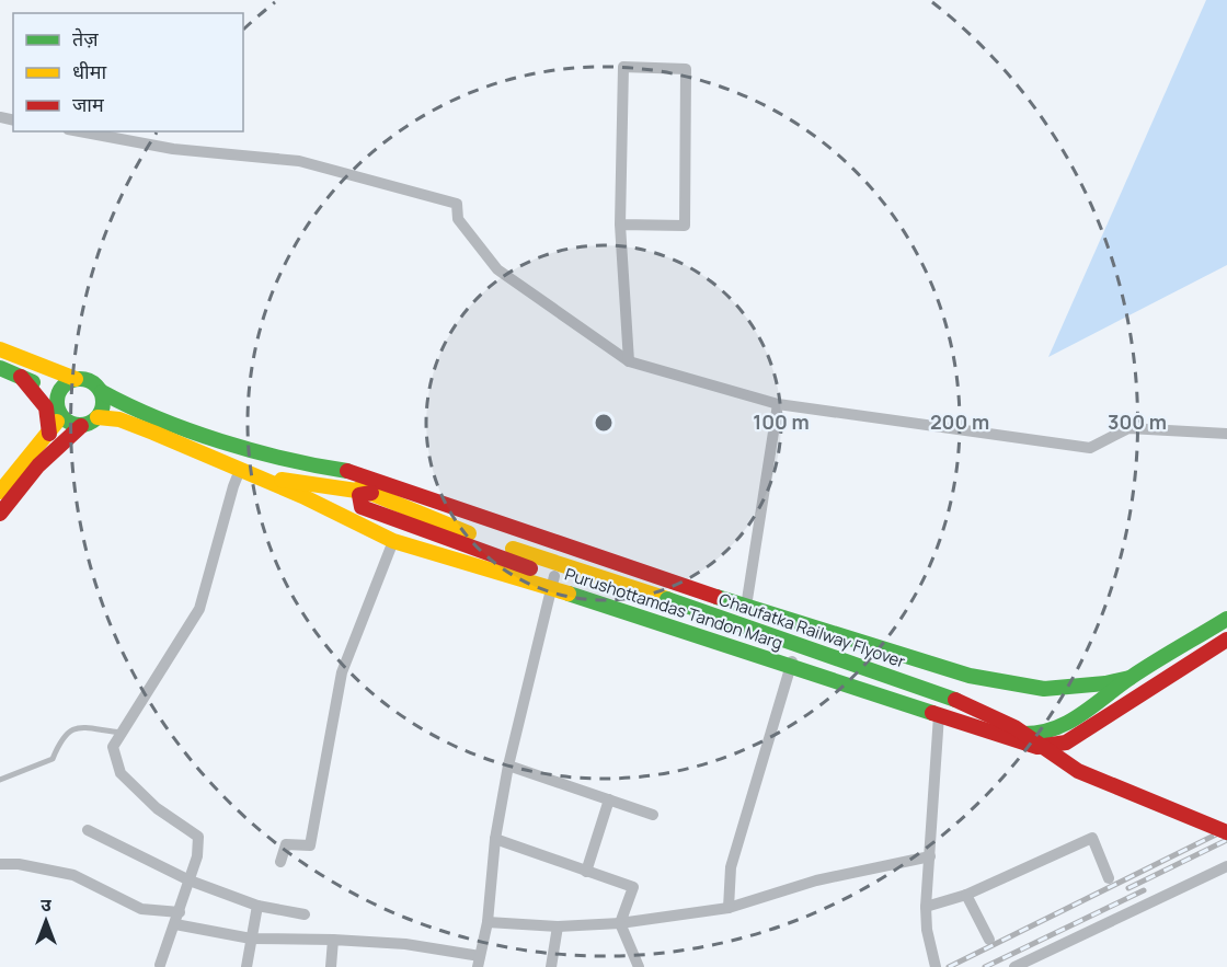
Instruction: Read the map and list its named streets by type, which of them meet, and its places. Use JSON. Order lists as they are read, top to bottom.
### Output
{
  "streets": {
    "main road": ["Purushottamdas Tandon Marg", "Chaufatka Railway Flyover"]
  },
  "legend": ["तेज़", "धीमा", "जाम"],
  "north": "top",
  "rings": ["100 m", "200 m", "300 m"]
}
